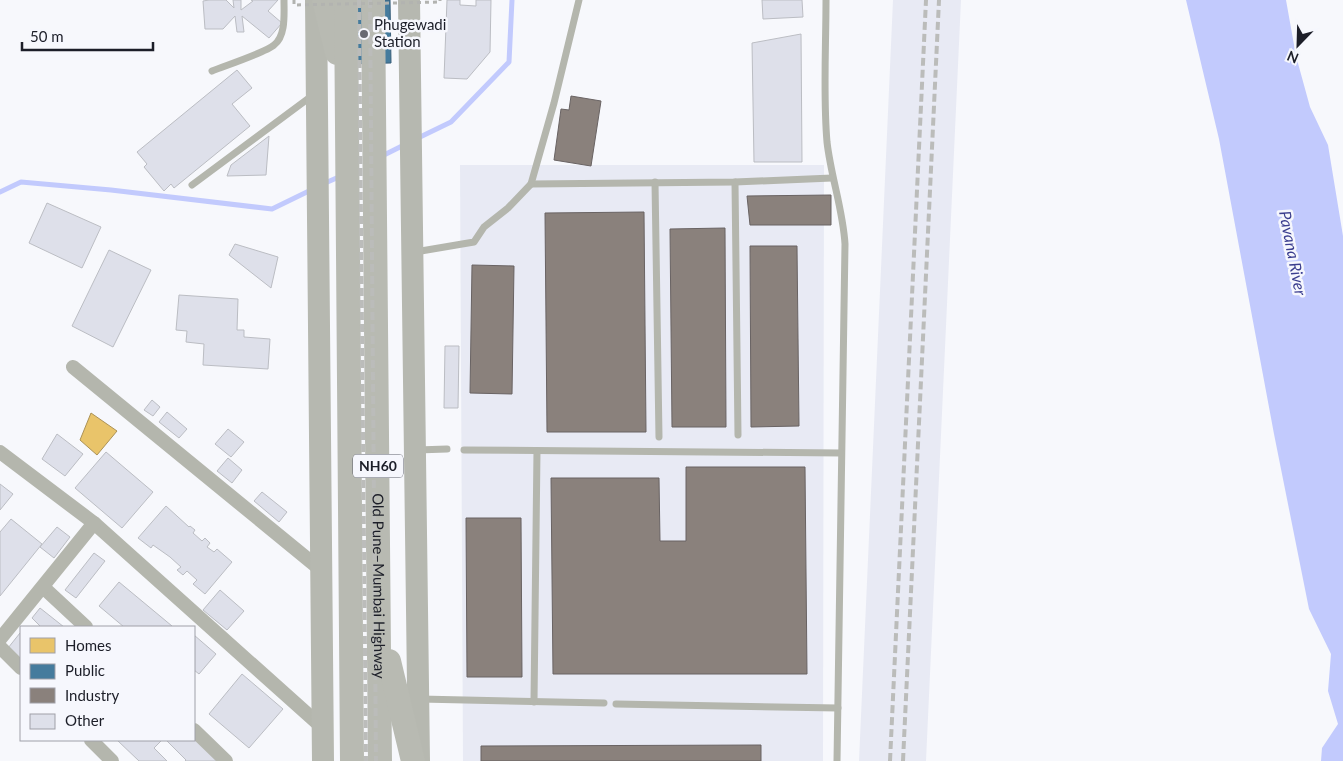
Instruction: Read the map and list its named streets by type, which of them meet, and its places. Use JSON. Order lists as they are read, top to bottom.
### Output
{
  "streets": {
    "highway": ["NH60", "Old Pune–Mumbai Highway"]
  },
  "crossings": [
    ["NH60", "Old Pune–Mumbai Highway"]
  ],
  "water": ["Pavana River"],
  "places": ["Phugewadi Station"],
  "legend": [
    "Homes",
    "Public",
    "Industry",
    "Other"
  ],
  "scale_bar": "50 m",
  "north": "bottom left"
}
